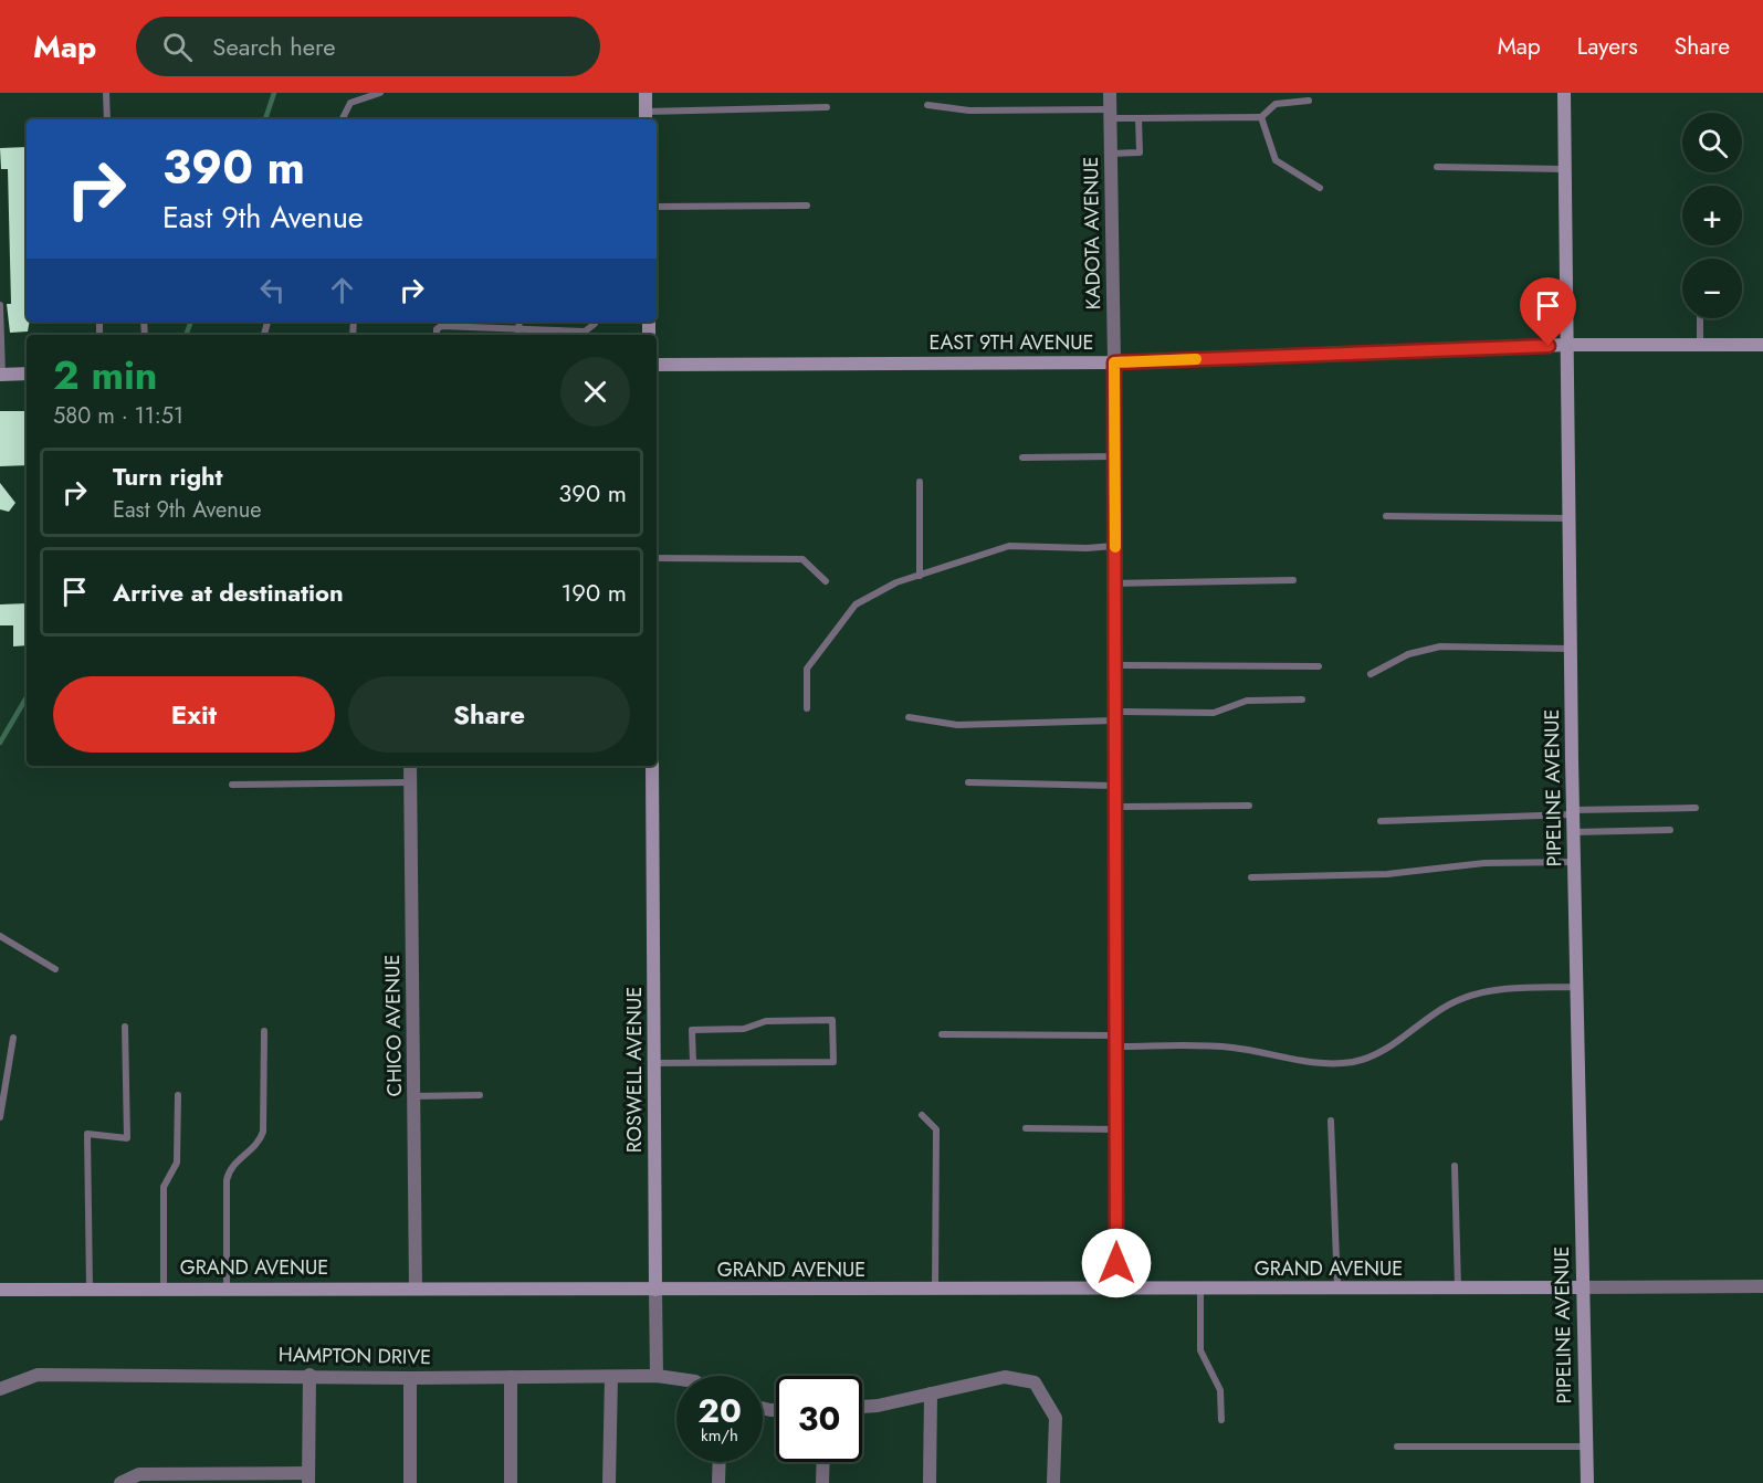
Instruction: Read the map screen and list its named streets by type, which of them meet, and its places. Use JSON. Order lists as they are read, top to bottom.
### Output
{
  "streets": {
    "street": [
      "KADOTA AVENUE",
      "EAST 9TH AVENUE",
      "PIPELINE AVENUE",
      "CHICO AVENUE",
      "ROSWELL AVENUE",
      "GRAND AVENUE",
      "HAMPTON DRIVE"
    ]
  },
  "crossings": [
    ["KADOTA AVENUE", "EAST 9TH AVENUE"],
    ["KADOTA AVENUE", "GRAND AVENUE"],
    ["EAST 9TH AVENUE", "PIPELINE AVENUE"],
    ["PIPELINE AVENUE", "GRAND AVENUE"],
    ["CHICO AVENUE", "GRAND AVENUE"],
    ["ROSWELL AVENUE", "GRAND AVENUE"],
    ["ROSWELL AVENUE", "HAMPTON DRIVE"]
  ],
  "page": {
    "header": "Map",
    "search": "Search here",
    "nav": ["Map", "Layers", "Share"],
    "map_buttons": ["+", "−"],
    "turn": ["390 m", "East 9th Avenue"],
    "heading": ["2 min", "580 m · 11:51"],
    "list": [
      {
        "name": "Turn right",
        "note": "East 9th Avenue",
        "value": "390 m"
      },
      {
        "name": "Arrive at destination",
        "value": "190 m"
      }
    ],
    "buttons": ["Exit", "Share"],
    "speed": "20 km/h",
    "limit": "30"
  }
}
